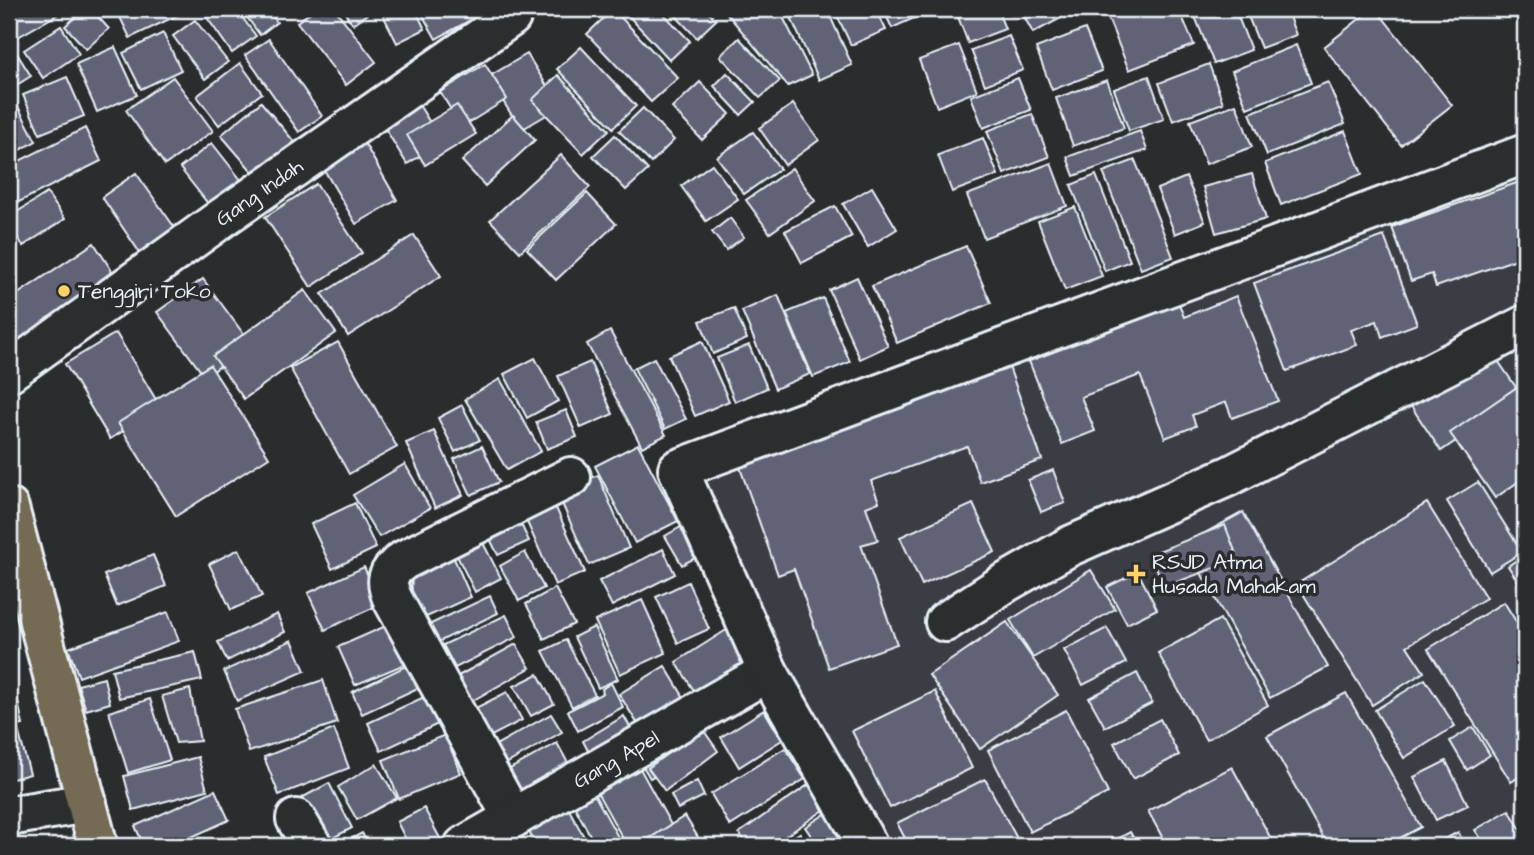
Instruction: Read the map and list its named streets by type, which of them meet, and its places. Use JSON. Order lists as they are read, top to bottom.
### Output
{
  "streets": {
    "street": ["Gang Indah", "Gang Apel"]
  },
  "places": {
    "other": ["Tenggiri Toko"],
    "health": ["RSJD Atma Husada Mahakam"]
  }
}
